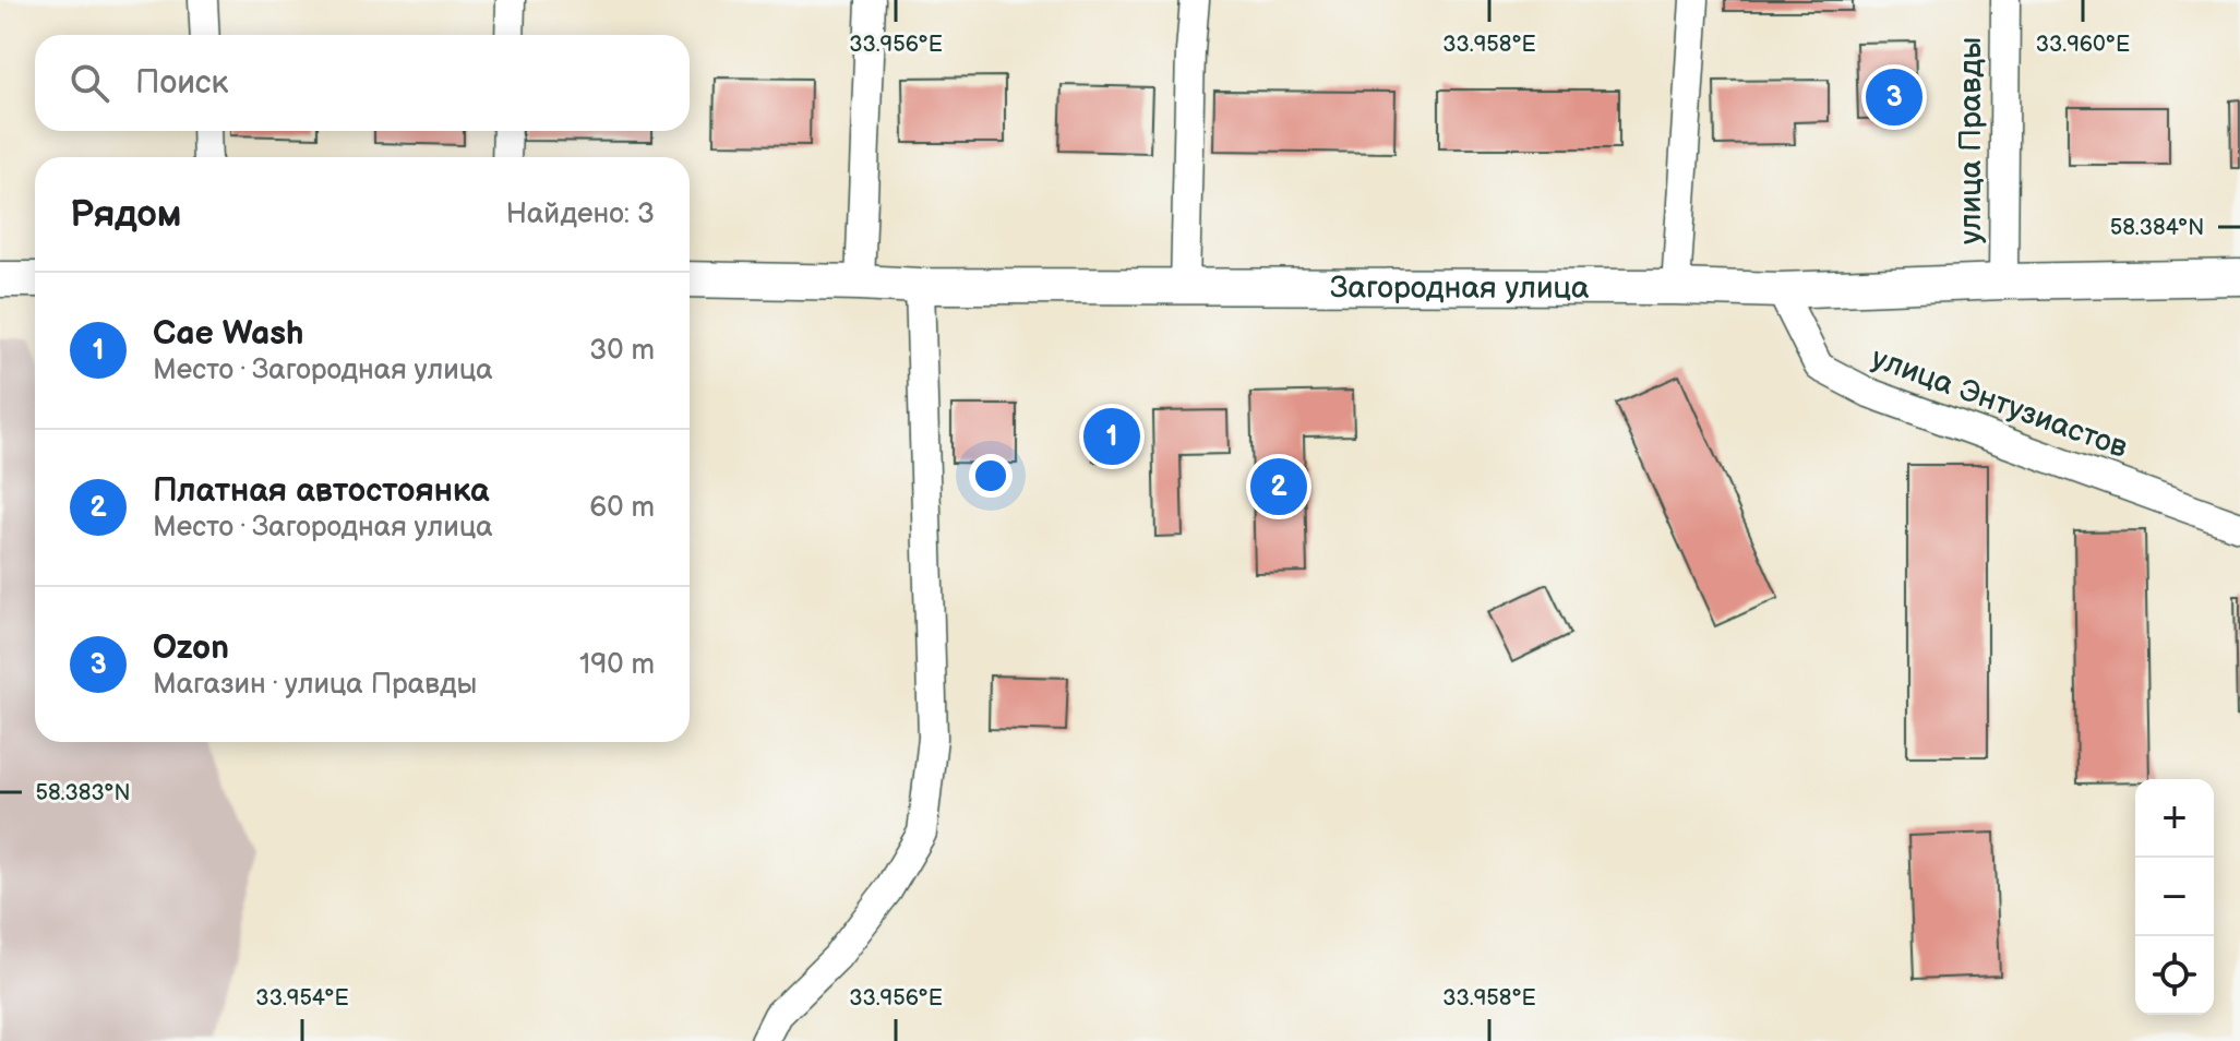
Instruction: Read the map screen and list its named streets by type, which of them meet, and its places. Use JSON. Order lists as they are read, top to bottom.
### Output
{
  "streets": {
    "street": ["улица Правды", "Загородная улица", "улица Энтузиастов"]
  },
  "crossings": [
    ["улица Правды", "Загородная улица"],
    ["Загородная улица", "улица Энтузиастов"]
  ],
  "page": {
    "search": "Поиск",
    "pins": ["3", "1", "2"],
    "heading": ["Рядом", "Найдено: 3"],
    "list": [
      {
        "mark": "1",
        "name": "Cae Wash",
        "note": "Место · Загородная улица",
        "value": "30 m"
      },
      {
        "mark": "2",
        "name": "Платная автостоянка",
        "note": "Место · Загородная улица",
        "value": "60 m"
      },
      {
        "mark": "3",
        "name": "Ozon",
        "note": "Магазин · улица Правды",
        "value": "190 m"
      }
    ],
    "map_buttons": ["+", "−"]
  },
  "coordinates": [
    "33.956°E",
    "33.958°E",
    "33.960°E",
    "58.384°N",
    "58.383°N",
    "33.954°E"
  ]
}
